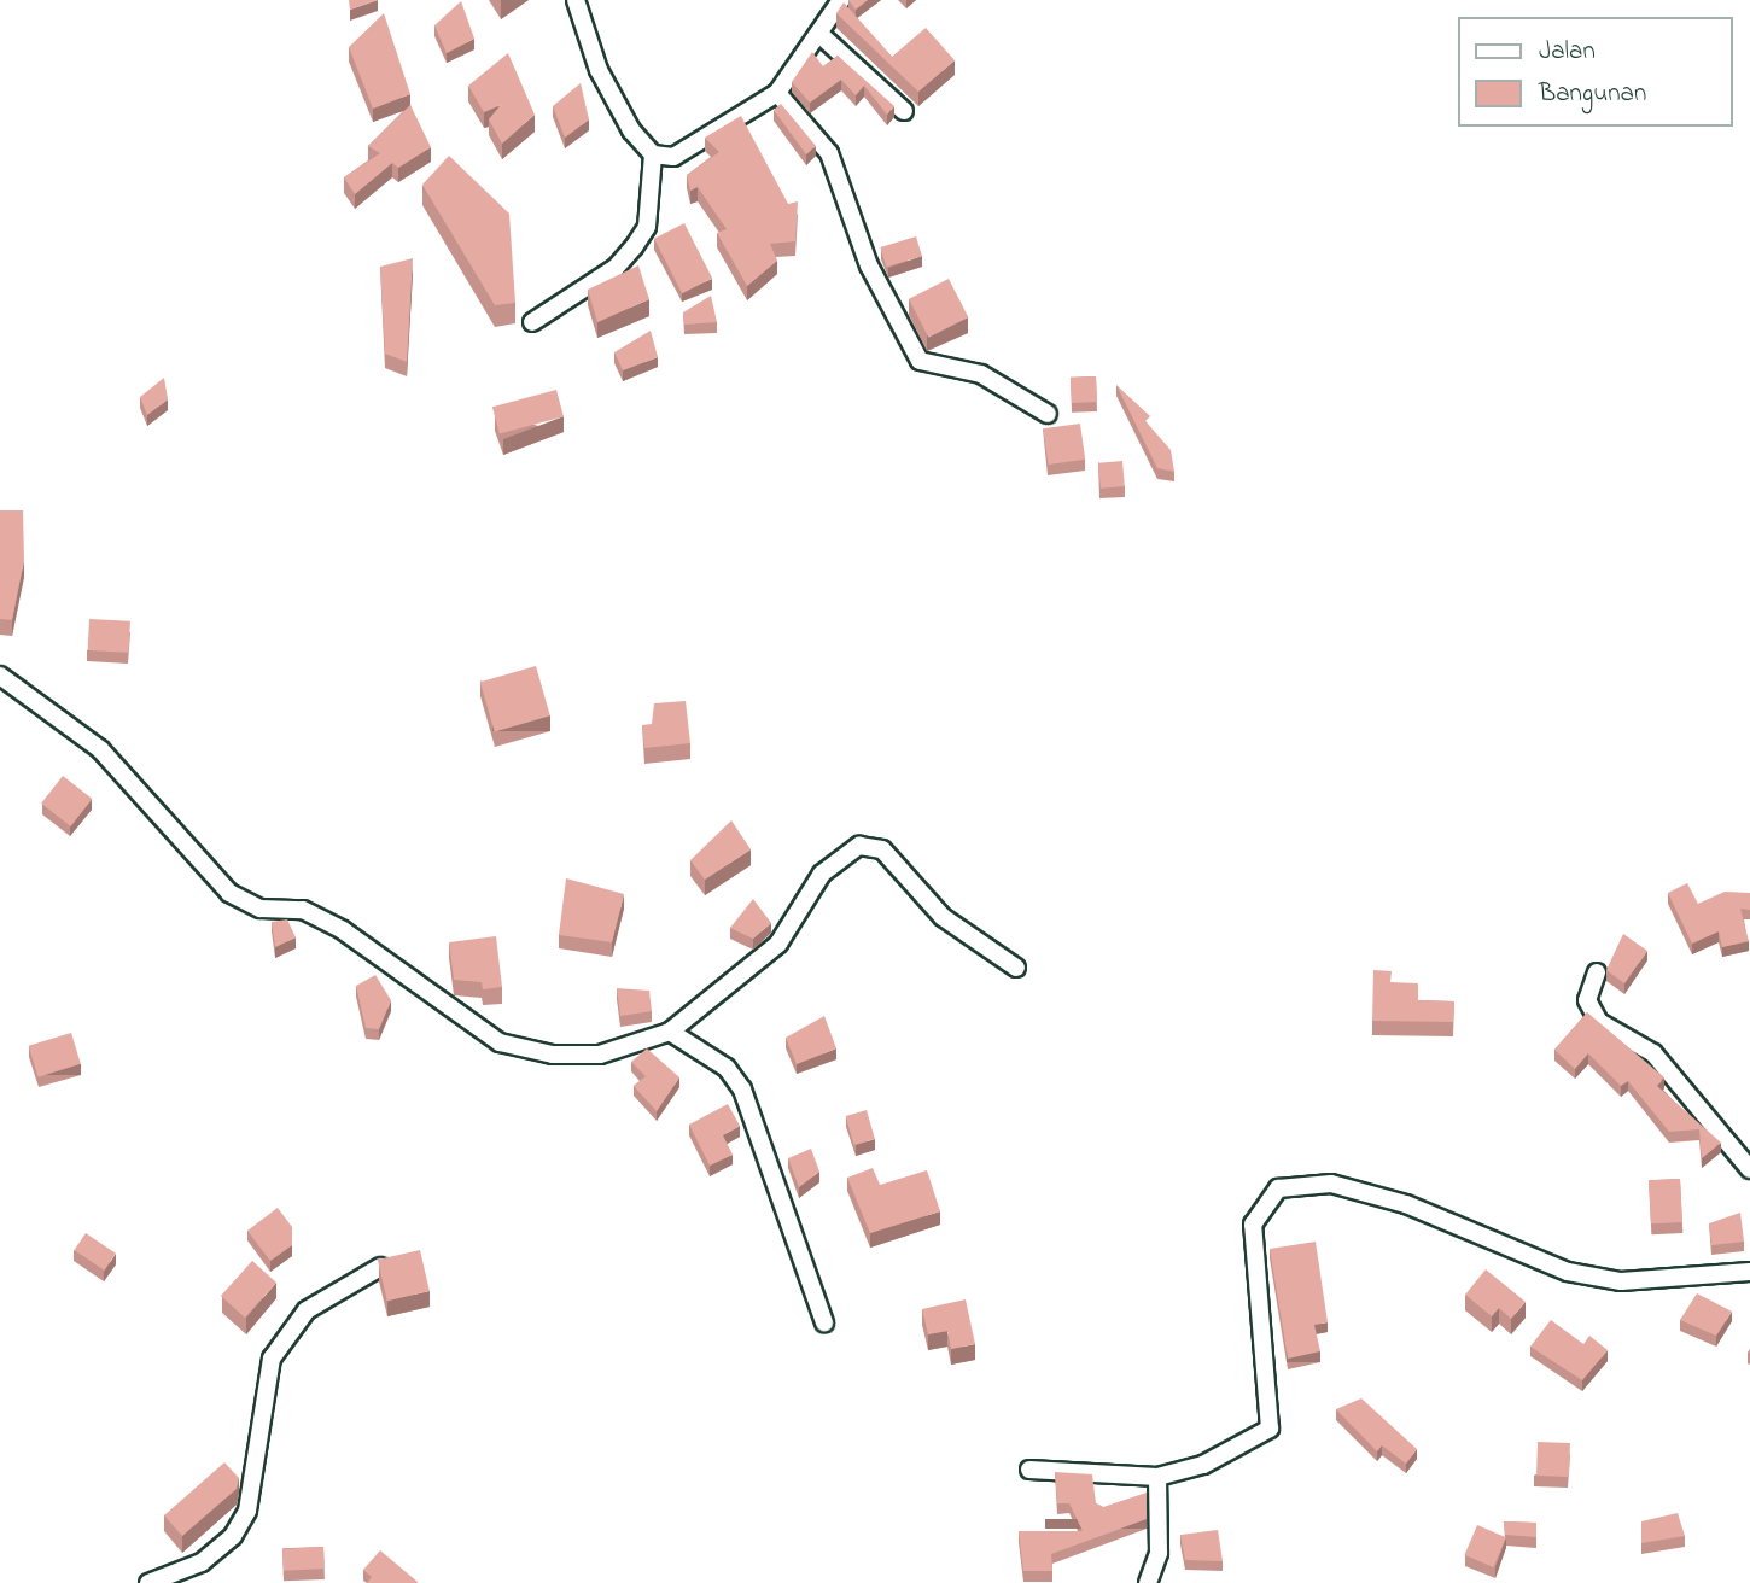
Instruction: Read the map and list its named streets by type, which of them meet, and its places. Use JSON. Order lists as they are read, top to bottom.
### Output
{
  "legend": ["Jalan", "Bangunan"]
}
